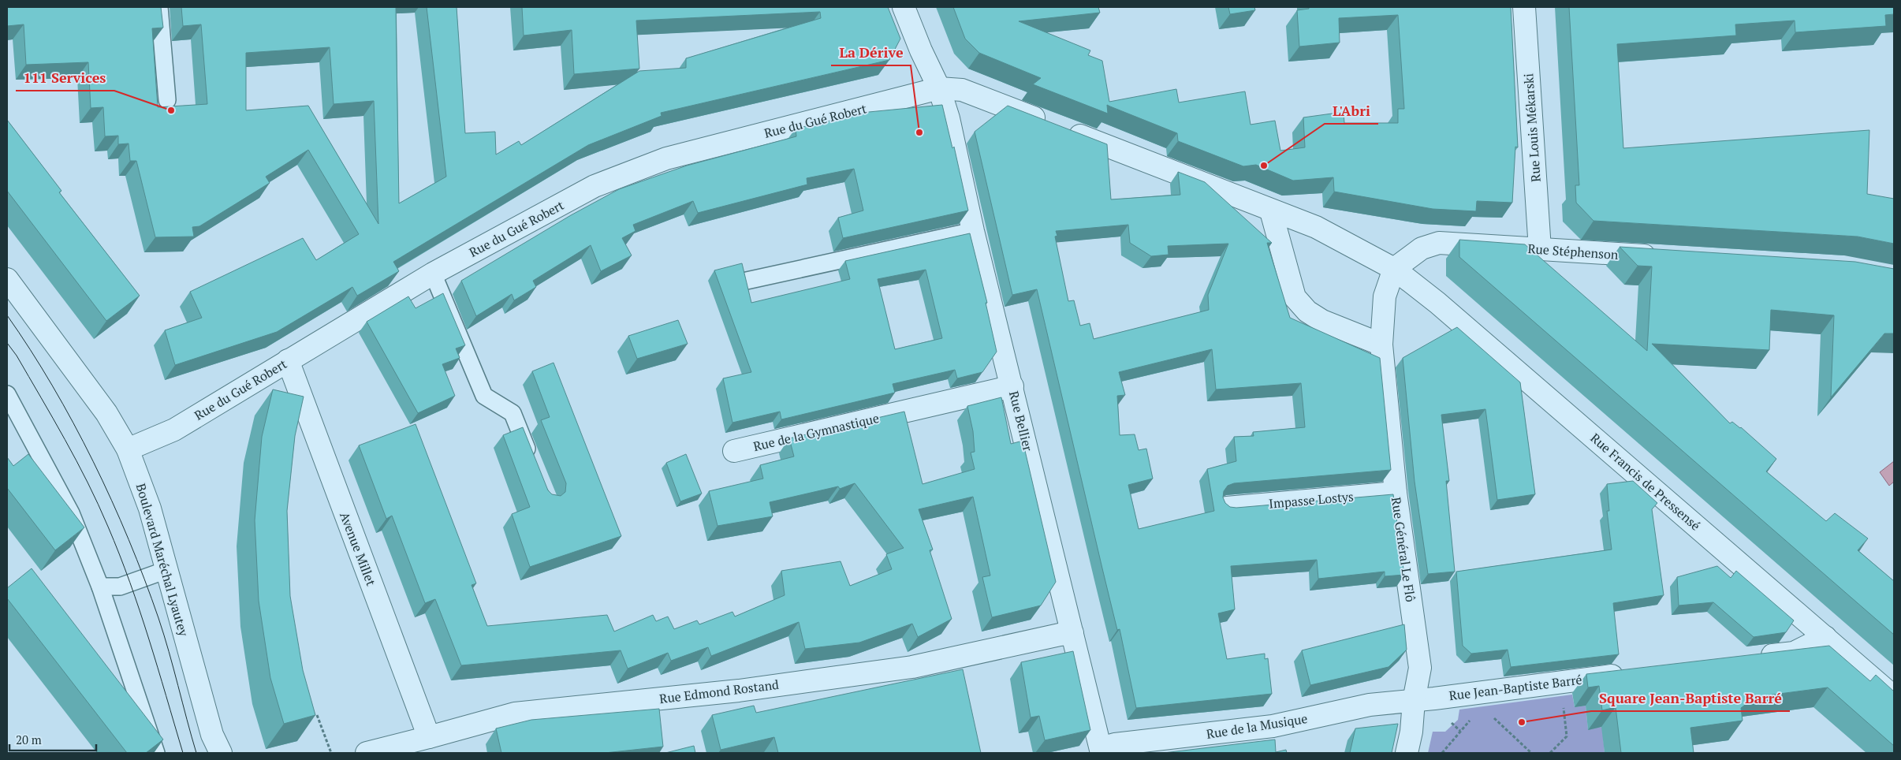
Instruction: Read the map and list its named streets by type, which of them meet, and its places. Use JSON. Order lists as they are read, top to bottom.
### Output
{
  "streets": {
    "street": [
      "Rue du Gué Robert",
      "Rue Louis Mékarski",
      "Rue Stéphenson",
      "Rue Bellier",
      "Rue de la Gymnastique",
      "Rue Francis de Pressensé",
      "Impasse Lostys",
      "Avenue Millet",
      "Rue Général Le Flô",
      "Boulevard Maréchal Lyautey",
      "Rue Jean-Baptiste Barré",
      "Rue Edmond Rostand",
      "Rue de la Musique"
    ]
  },
  "crossings": [
    ["Rue du Gué Robert", "Rue Bellier"],
    ["Rue du Gué Robert", "Avenue Millet"],
    ["Rue du Gué Robert", "Boulevard Maréchal Lyautey"],
    ["Rue Louis Mékarski", "Rue Stéphenson"],
    ["Rue Stéphenson", "Rue Francis de Pressensé"],
    ["Rue Stéphenson", "Rue Général Le Flô"],
    ["Rue Bellier", "Rue de la Gymnastique"],
    ["Rue Bellier", "Rue Edmond Rostand"],
    ["Rue Bellier", "Rue de la Musique"],
    ["Rue Francis de Pressensé", "Rue Général Le Flô"],
    ["Impasse Lostys", "Rue Général Le Flô"],
    ["Avenue Millet", "Rue Edmond Rostand"],
    ["Rue Général Le Flô", "Rue Jean-Baptiste Barré"],
    ["Rue Général Le Flô", "Rue de la Musique"],
    ["Rue Jean-Baptiste Barré", "Rue de la Musique"]
  ],
  "places": [
    "111 Services",
    "La Dérive",
    "L'Abri",
    "Square Jean-Baptiste Barré"
  ],
  "scale_bar": "20 m"
}
